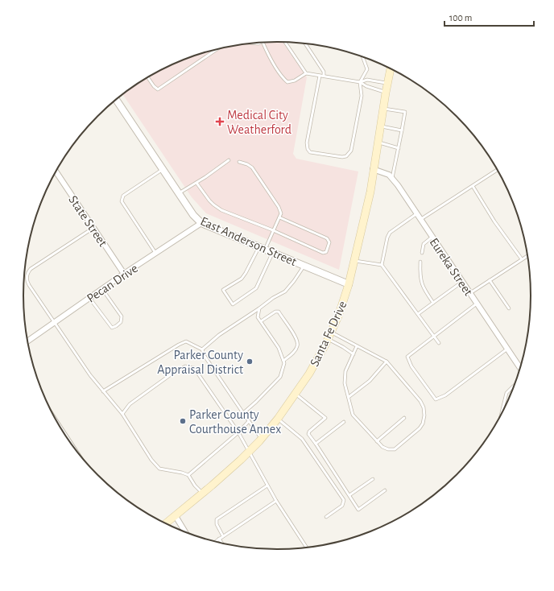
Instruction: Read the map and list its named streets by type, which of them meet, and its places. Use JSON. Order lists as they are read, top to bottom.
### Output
{
  "streets": {
    "main road": ["Santa Fe Drive"],
    "street": [
      "State Street",
      "East Anderson Street",
      "Eureka Street",
      "Pecan Drive"
    ]
  },
  "crossings": [
    ["State Street", "Pecan Drive"],
    ["East Anderson Street", "Pecan Drive"],
    ["East Anderson Street", "Santa Fe Drive"],
    ["Eureka Street", "Santa Fe Drive"]
  ],
  "places": {
    "health": ["Medical City Weatherford"],
    "other": ["Parker County Appraisal District", "Parker County Courthouse Annex"]
  },
  "scale_bar": "100 m"
}
